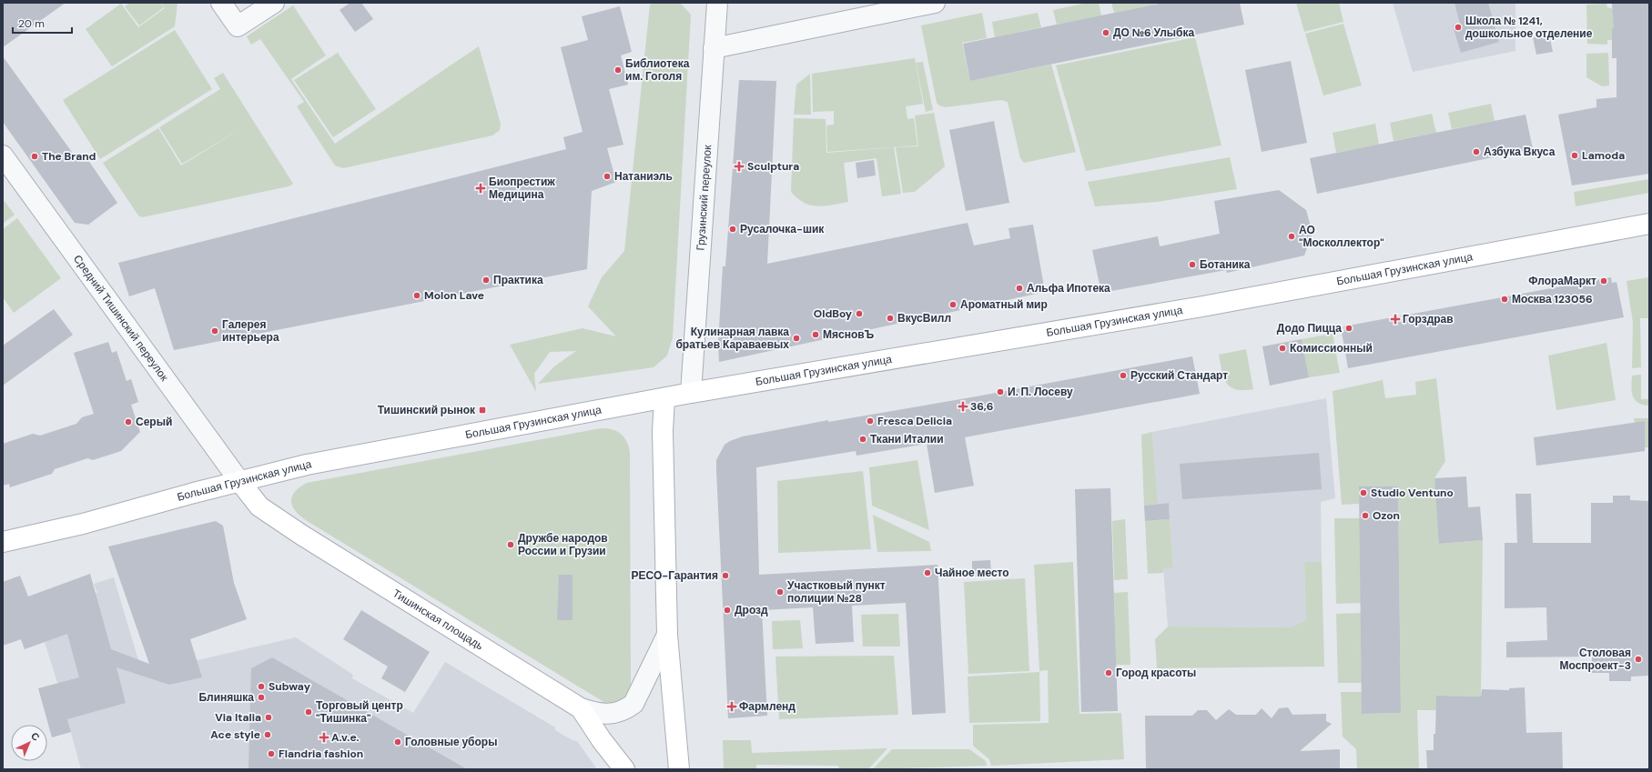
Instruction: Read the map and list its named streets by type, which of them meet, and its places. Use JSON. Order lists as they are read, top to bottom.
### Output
{
  "streets": {
    "main road": ["Большая Грузинская улица", "Тишинская площадь"],
    "street": ["Грузинский переулок", "Средний Тишинский переулок"]
  },
  "crossings": [
    ["Грузинский переулок", "Большая Грузинская улица"],
    ["Большая Грузинская улица", "Средний Тишинский переулок"],
    ["Большая Грузинская улица", "Тишинская площадь"],
    ["Средний Тишинский переулок", "Тишинская площадь"]
  ],
  "places": {
    "other": [
      "Школа № 1241, дошкольное отделение",
      "ДО №6 Улыбка",
      "Библиотека им. Гоголя",
      "Азбука Вкуса",
      "Lamoda",
      "The Brand",
      "Натаниэль",
      "Русалочка-шик",
      "АО \"Москоллектор\"",
      "Ботаника",
      "Практика",
      "ФлораМаркт",
      "Альфа Ипотека",
      "Molon Lave",
      "Москва 123056",
      "Ароматный мир",
      "OldBoy",
      "ВкусВилл",
      "Додо Пицца",
      "Галерея интерьера",
      "МясновЪ",
      "Кулинарная лавка братьев Караваевых",
      "Комиссионный",
      "Русский Стандарт",
      "И. П. Лосеву",
      "Fresca Delicia",
      "Серый",
      "Ткани Италии",
      "Studio Ventuno",
      "Ozon",
      "Дружбе народов России и Грузии",
      "Чайное место",
      "РЕСО-Гарантия",
      "Участковый пункт полиции №28",
      "Дрозд",
      "Столовая Моспроект-3",
      "Город красоты",
      "Subway",
      "Блиняшка",
      "Торговый центр \"Тишинка\"",
      "Via Italia",
      "Ace style",
      "Головные уборы",
      "Flandria fashion"
    ],
    "health": [
      "Sculptura",
      "Биопрестиж Медицина",
      "Горздрав",
      "36,6",
      "Фармленд",
      "A.v.e."
    ],
    "transit": ["Тишинский рынок"]
  },
  "scale_bar": "20 m",
  "north": "top right"
}
